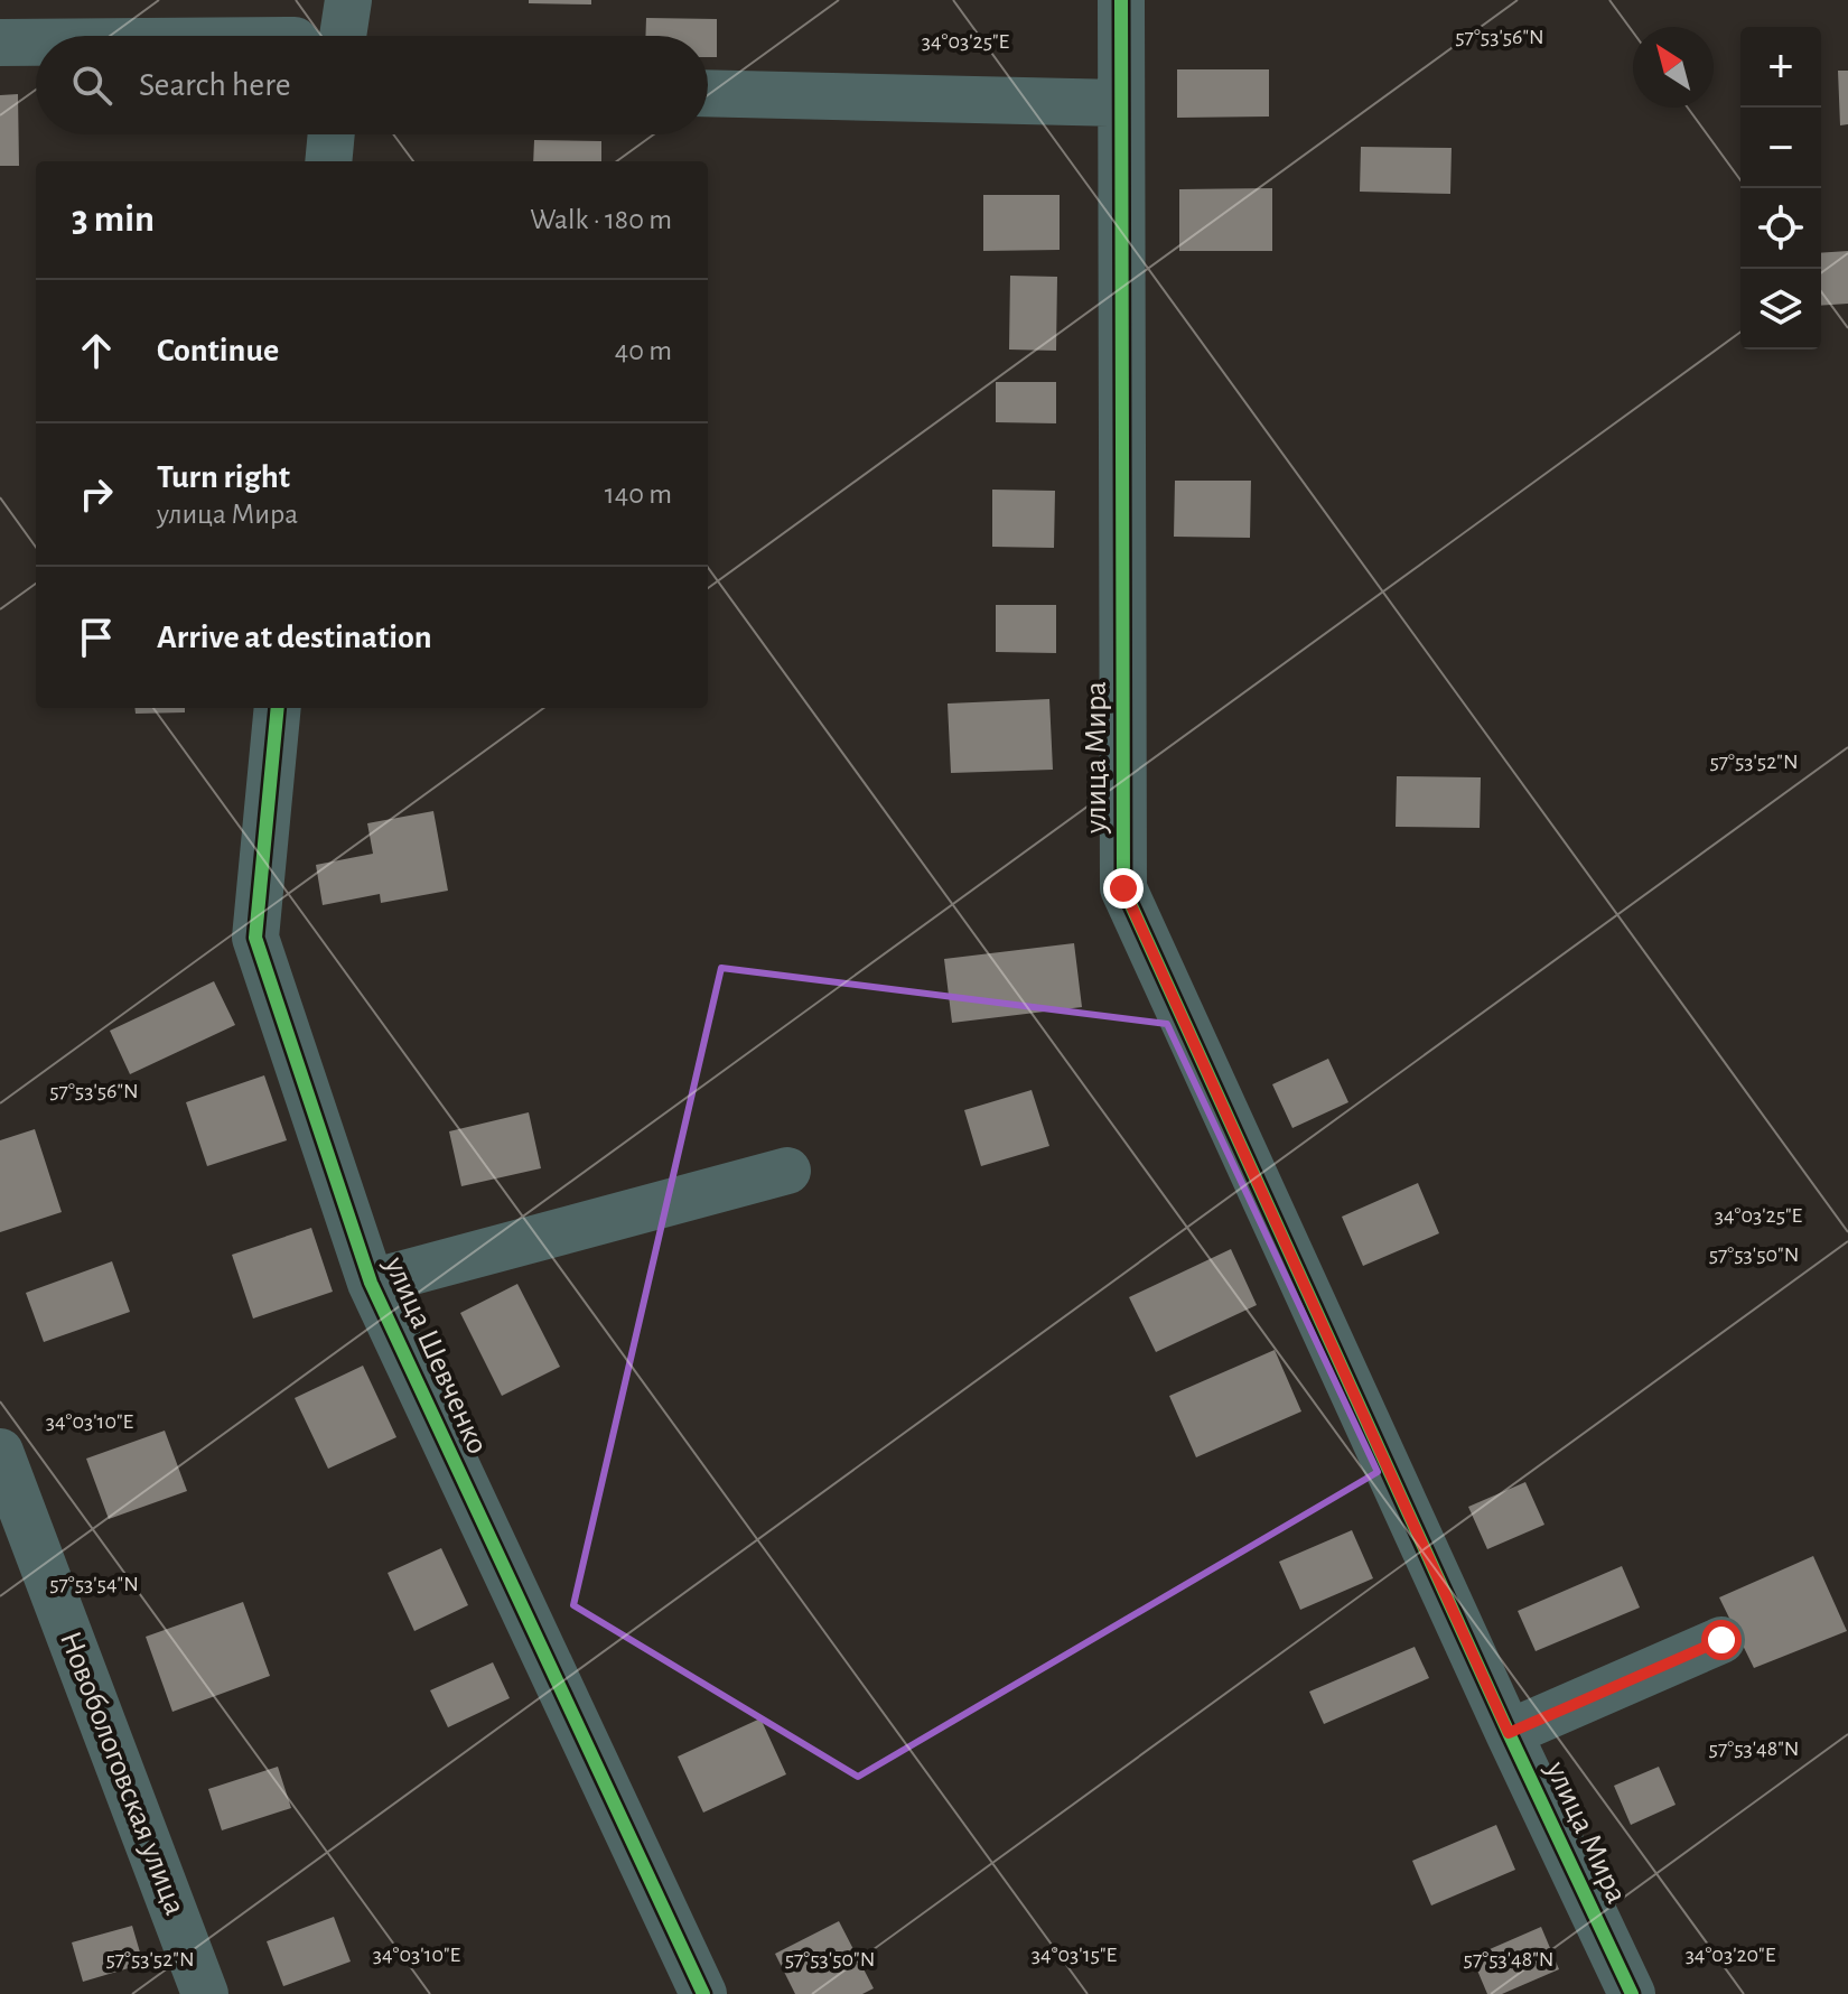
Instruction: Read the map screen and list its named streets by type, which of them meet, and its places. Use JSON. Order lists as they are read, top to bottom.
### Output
{
  "streets": {
    "street": ["улица Мира", "улица Шевченко", "Новобологовская улица"]
  },
  "north": "top left",
  "page": {
    "map_buttons": ["+", "−"],
    "search": "Search here",
    "heading": ["3 min", "Walk · 180 m"],
    "list": [
      ["Continue", "40 m"],
      ["Turn right", "улица Мира", "140 m"],
      "Arrive at destination"
    ]
  },
  "coordinates": [
    "57°53'56\"N",
    "34°03'25\"E",
    "57°53'52\"N",
    "57°53'50\"N",
    "34°03'10\"E",
    "57°53'54\"N",
    "57°53'48\"N",
    "34°03'15\"E",
    "34°03'20\"E"
  ]
}
